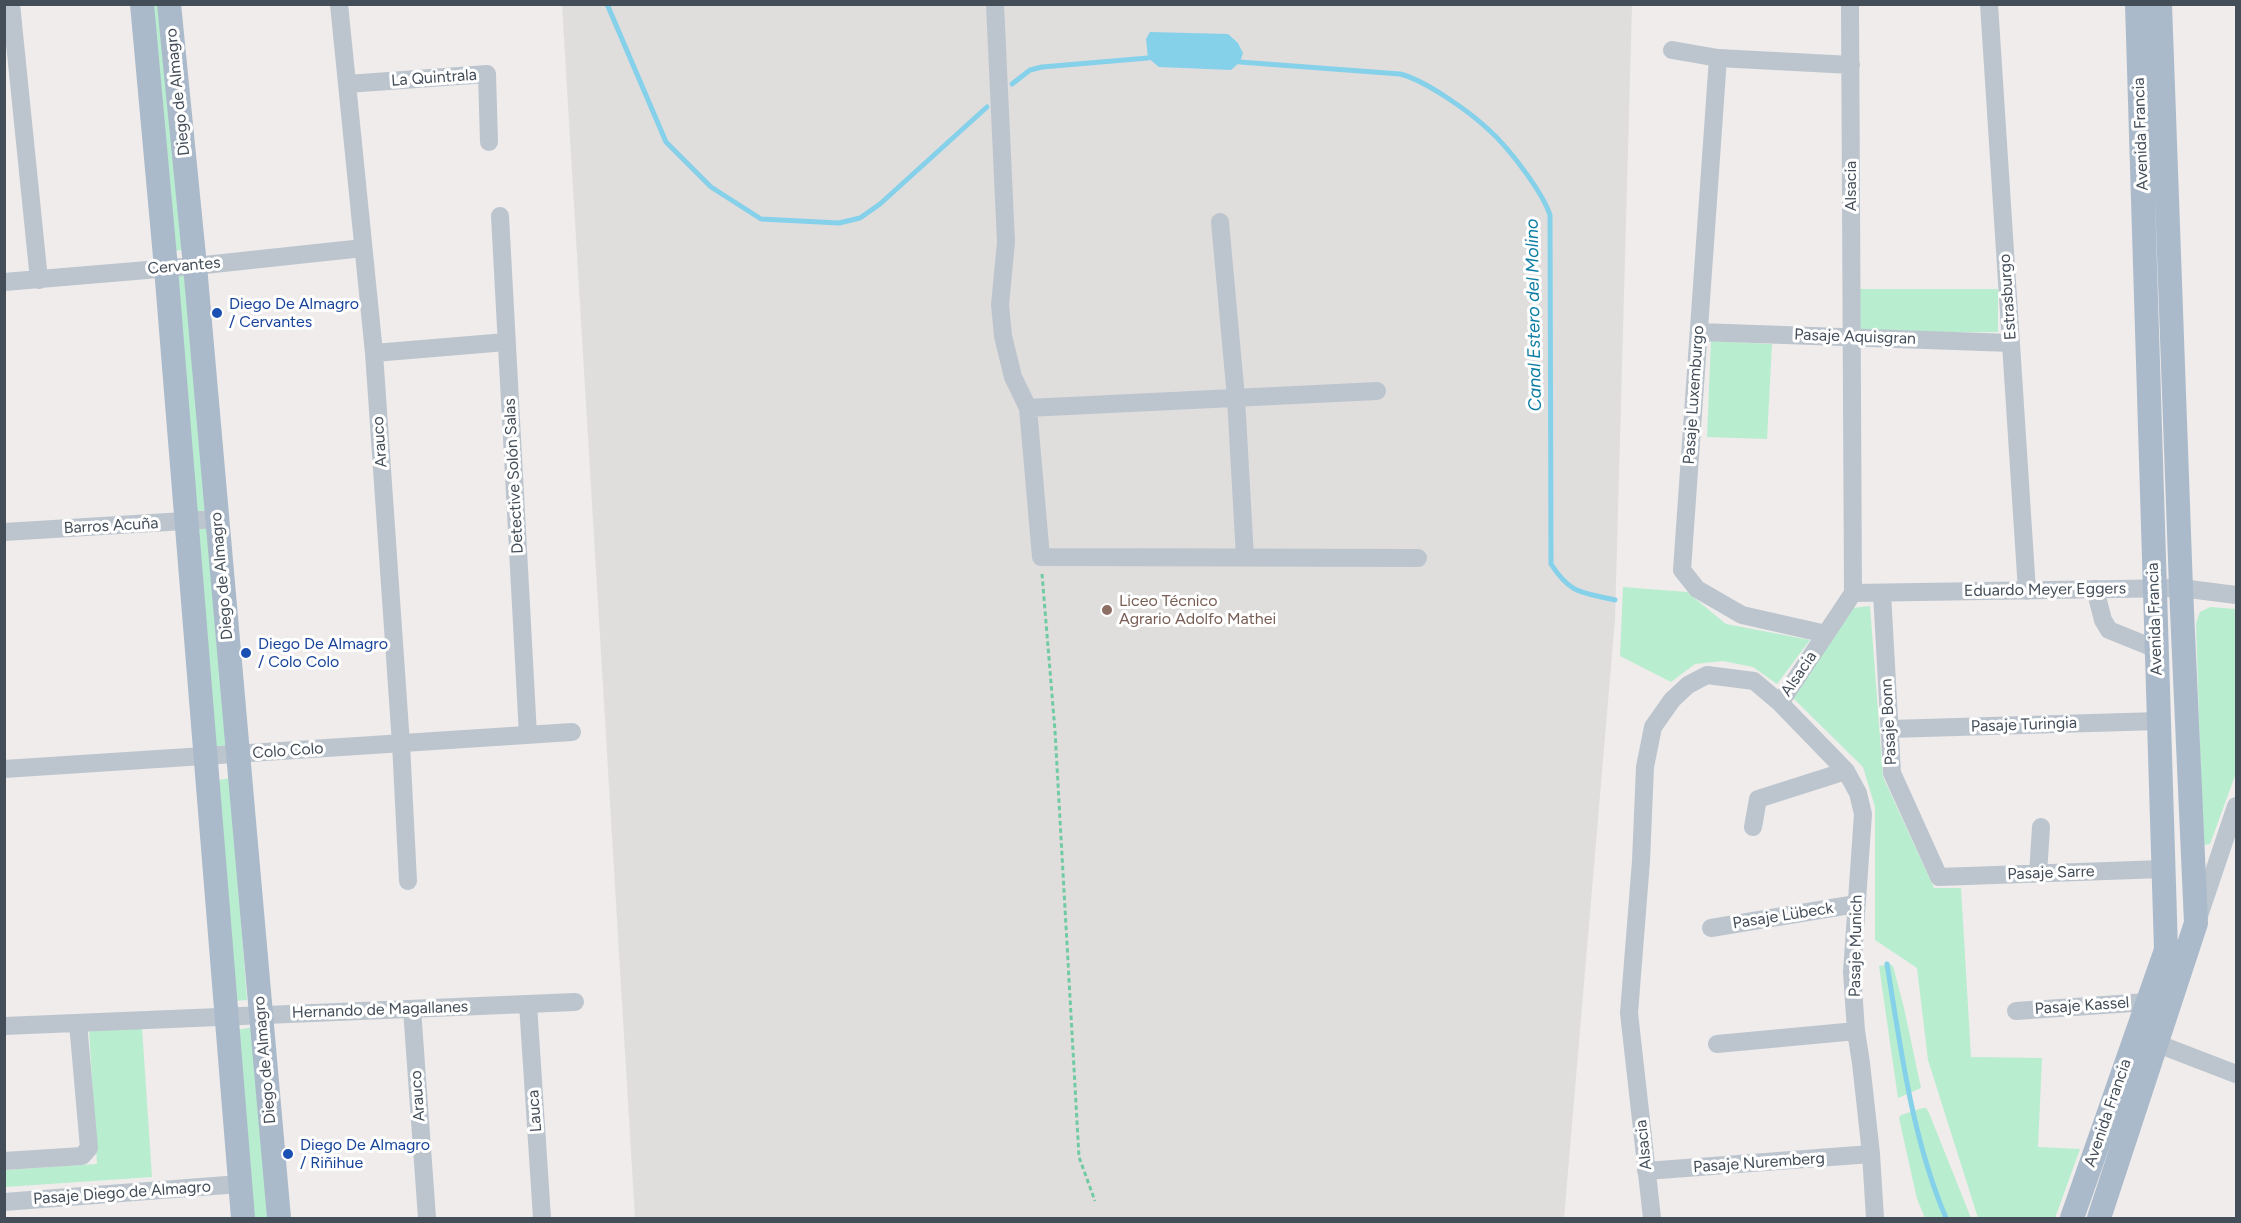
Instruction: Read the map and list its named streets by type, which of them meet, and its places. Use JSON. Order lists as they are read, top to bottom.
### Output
{
  "streets": {
    "main road": ["Diego de Almagro", "Avenida Francia"],
    "street": [
      "La Quintrala",
      "Alsacia",
      "Cervantes",
      "Estrasburgo",
      "Pasaje Aquisgran",
      "Pasaje Luxemburgo",
      "Arauco",
      "Detective Solón Salas",
      "Barros Acuña",
      "Eduardo Meyer Eggers",
      "Pasaje Bonn",
      "Pasaje Turingia",
      "Colo Colo",
      "Pasaje Sarre",
      "Pasaje Lübeck",
      "Pasaje Munich",
      "Pasaje Kassel",
      "Hernando de Magallanes",
      "Lauca",
      "Pasaje Nuremberg",
      "Pasaje Diego de Almagro"
    ]
  },
  "crossings": [
    ["La Quintrala", "Arauco"],
    ["Diego de Almagro", "Cervantes"],
    ["Diego de Almagro", "Barros Acuña"],
    ["Diego de Almagro", "Colo Colo"],
    ["Diego de Almagro", "Hernando de Magallanes"],
    ["Diego de Almagro", "Pasaje Diego de Almagro"],
    ["Avenida Francia", "Eduardo Meyer Eggers"],
    ["Avenida Francia", "Pasaje Turingia"],
    ["Avenida Francia", "Pasaje Sarre"],
    ["Avenida Francia", "Pasaje Kassel"],
    ["Alsacia", "Pasaje Aquisgran"],
    ["Alsacia", "Pasaje Luxemburgo"],
    ["Alsacia", "Eduardo Meyer Eggers"],
    ["Alsacia", "Pasaje Munich"],
    ["Alsacia", "Pasaje Nuremberg"],
    ["Cervantes", "Arauco"],
    ["Estrasburgo", "Pasaje Aquisgran"],
    ["Estrasburgo", "Eduardo Meyer Eggers"],
    ["Pasaje Aquisgran", "Pasaje Luxemburgo"],
    ["Arauco", "Colo Colo"],
    ["Arauco", "Hernando de Magallanes"],
    ["Detective Solón Salas", "Colo Colo"],
    ["Eduardo Meyer Eggers", "Pasaje Bonn"],
    ["Pasaje Bonn", "Pasaje Turingia"],
    ["Pasaje Bonn", "Pasaje Sarre"],
    ["Pasaje Lübeck", "Pasaje Munich"],
    ["Pasaje Munich", "Pasaje Nuremberg"],
    ["Hernando de Magallanes", "Lauca"]
  ],
  "water": ["Canal Estero del Molino"],
  "places": [
    "Diego De Almagro / Cervantes",
    "Liceo Técnico Agrario Adolfo Mathei",
    "Diego De Almagro / Colo Colo",
    "Diego De Almagro / Riñihue"
  ]
}
